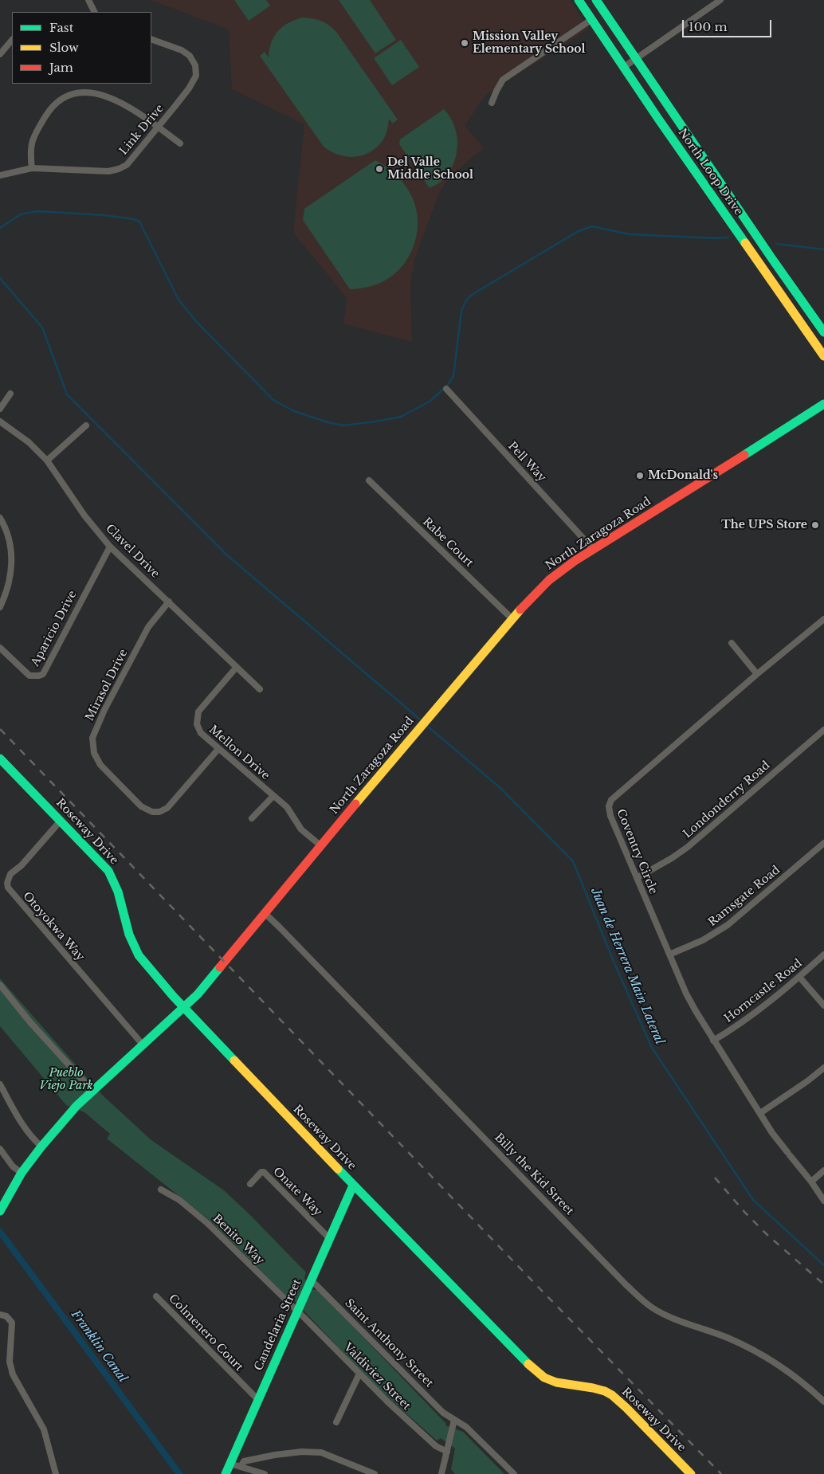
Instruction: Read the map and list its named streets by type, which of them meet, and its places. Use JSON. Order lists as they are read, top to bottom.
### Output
{
  "streets": {
    "main road": [
      "North Loop Drive",
      "North Zaragoza Road",
      "Roseway Drive",
      "Candelaria Street"
    ],
    "street": [
      "Link Drive",
      "Pell Way",
      "Rabe Court",
      "Clavel Drive",
      "Aparicio Drive",
      "Mirasol Drive",
      "Mellon Drive",
      "Londonderry Road",
      "Coventry Circle",
      "Ramsgate Road",
      "Otoyokwa Way",
      "Horncastle Road",
      "Billy the Kid Street",
      "Onate Way",
      "Benito Way",
      "Colmenero Court",
      "Saint Anthony Street",
      "Valdiviez Street"
    ]
  },
  "crossings": [
    ["Pell Way", "North Zaragoza Road"],
    ["North Zaragoza Road", "Rabe Court"],
    ["North Zaragoza Road", "Mellon Drive"],
    ["North Zaragoza Road", "Roseway Drive"],
    ["North Zaragoza Road", "Otoyokwa Way"],
    ["North Zaragoza Road", "Billy the Kid Street"],
    ["Clavel Drive", "Aparicio Drive"],
    ["Clavel Drive", "Mirasol Drive"],
    ["Clavel Drive", "Mellon Drive"],
    ["Mirasol Drive", "Mellon Drive"],
    ["Londonderry Road", "Coventry Circle"],
    ["Roseway Drive", "Otoyokwa Way"],
    ["Roseway Drive", "Candelaria Street"],
    ["Coventry Circle", "Ramsgate Road"],
    ["Coventry Circle", "Horncastle Road"],
    ["Onate Way", "Candelaria Street"],
    ["Benito Way", "Candelaria Street"],
    ["Benito Way", "Valdiviez Street"],
    ["Candelaria Street", "Colmenero Court"],
    ["Candelaria Street", "Saint Anthony Street"],
    ["Candelaria Street", "Valdiviez Street"]
  ],
  "water": ["Juan de Herrera Main Lateral", "Franklin Canal"],
  "parks": ["Pueblo Viejo Park"],
  "places": [
    "Mission Valley Elementary School",
    "Del Valle Middle School",
    "McDonald's",
    "The UPS Store"
  ],
  "legend": ["Fast", "Slow", "Jam"],
  "scale_bar": "100 m"
}
